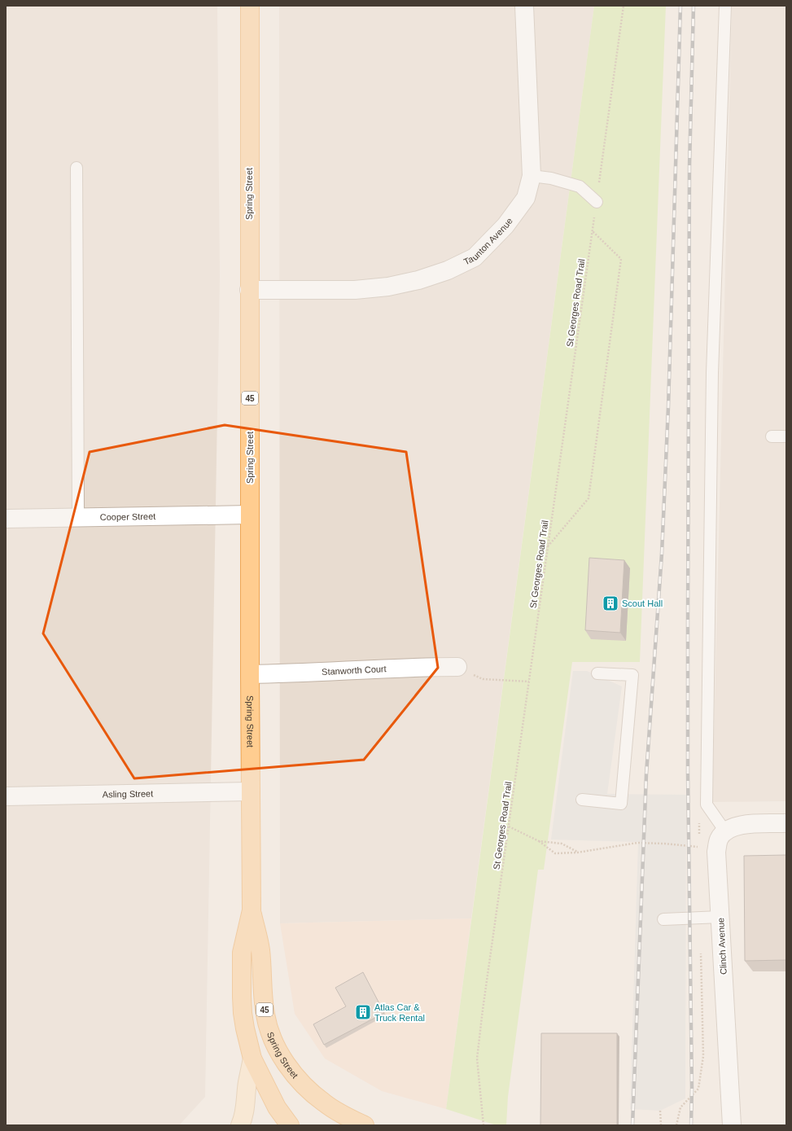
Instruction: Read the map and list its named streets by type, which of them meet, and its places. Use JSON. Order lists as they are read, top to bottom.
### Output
{
  "streets": {
    "main road": ["Spring Street", "45"],
    "street": [
      "Taunton Avenue",
      "Cooper Street",
      "Stanworth Court",
      "Asling Street",
      "Clinch Avenue"
    ],
    "path": ["St Georges Road Trail"]
  },
  "crossings": [
    ["Spring Street", "Taunton Avenue"],
    ["Spring Street", "Cooper Street"],
    ["Spring Street", "Stanworth Court"],
    ["Spring Street", "Asling Street"]
  ],
  "places": {
    "building": ["Scout Hall", "Atlas Car & Truck Rental"]
  }
}
